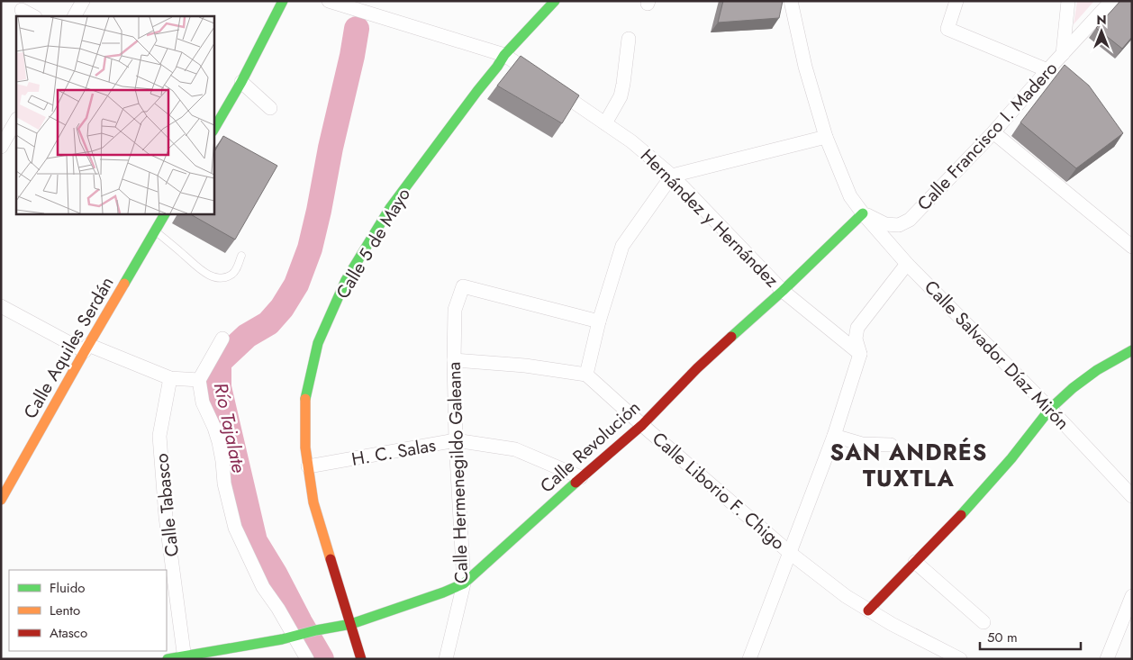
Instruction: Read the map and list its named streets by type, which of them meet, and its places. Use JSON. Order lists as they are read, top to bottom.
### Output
{
  "streets": {
    "street": [
      "Calle Francisco I. Madero",
      "Hernández y Hernández",
      "Calle 5 de Mayo",
      "Calle Aquiles Serdán",
      "Calle Salvador Díaz Mirón",
      "Calle Revolución",
      "H. C. Salas",
      "Calle Hermenegildo Galeana",
      "Calle Liborio F. Chigo",
      "Calle Tabasco"
    ]
  },
  "crossings": [
    ["Calle Francisco I. Madero", "Calle Salvador Díaz Mirón"],
    ["Calle Francisco I. Madero", "Calle Revolución"],
    ["Hernández y Hernández", "Calle 5 de Mayo"],
    ["Hernández y Hernández", "Calle Revolución"],
    ["Calle 5 de Mayo", "Calle Revolución"],
    ["Calle 5 de Mayo", "H. C. Salas"],
    ["Calle Salvador Díaz Mirón", "Calle Revolución"],
    ["Calle Revolución", "H. C. Salas"],
    ["Calle Revolución", "Calle Hermenegildo Galeana"],
    ["Calle Revolución", "Calle Liborio F. Chigo"],
    ["Calle Revolución", "Calle Tabasco"],
    ["H. C. Salas", "Calle Hermenegildo Galeana"]
  ],
  "districts": ["SAN ANDRÉS TUXTLA"],
  "water": ["Río Tajalate"],
  "legend": ["Fluido", "Lento", "Atasco"],
  "scale_bar": "50 m",
  "north": "top"
}
